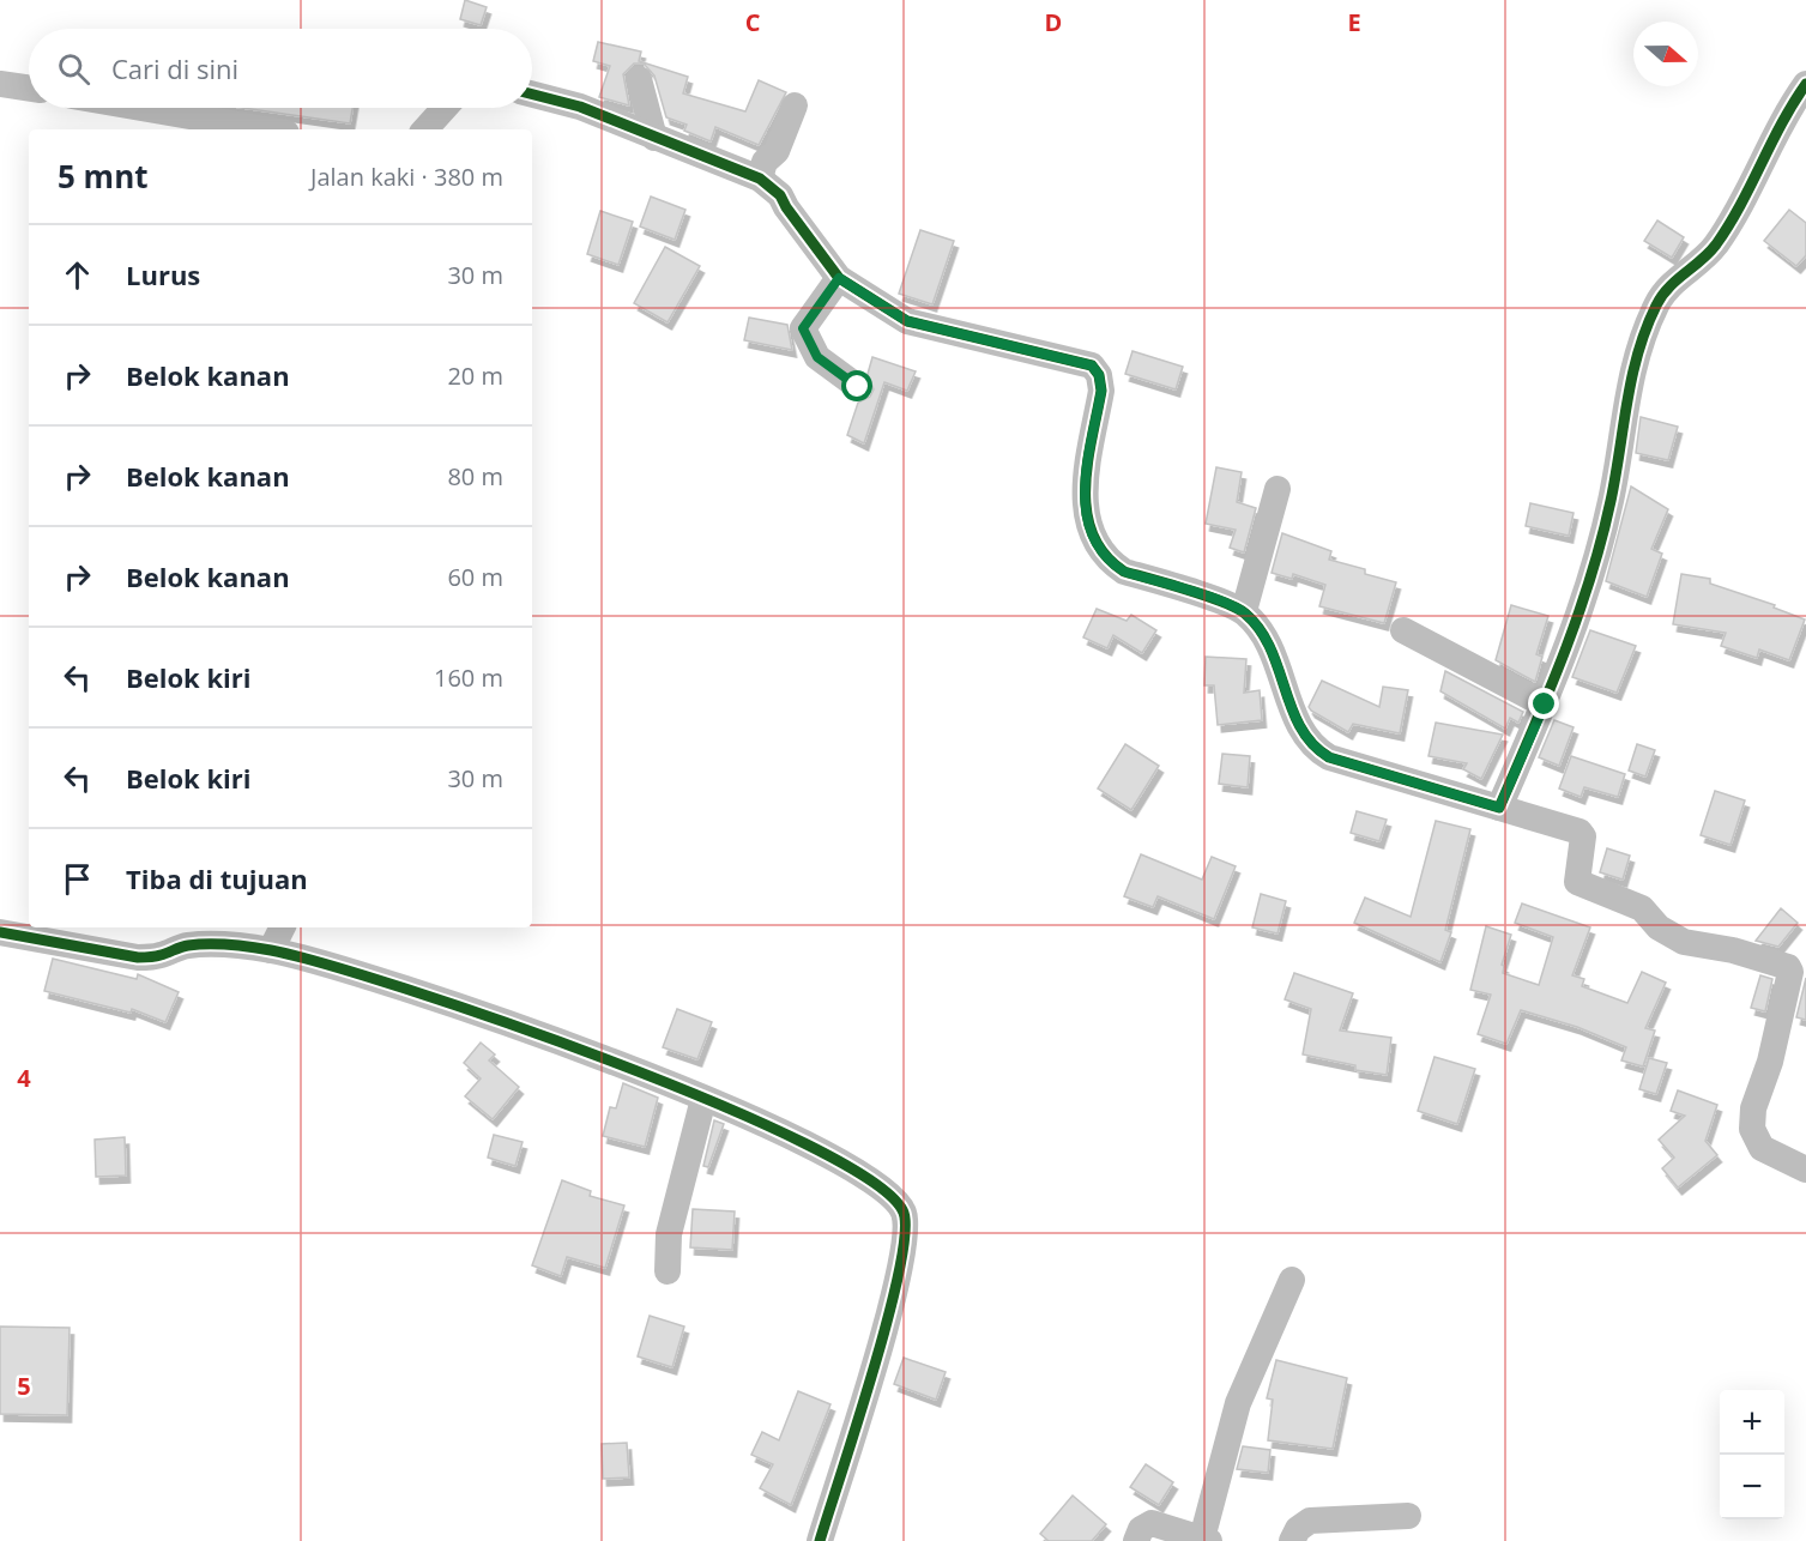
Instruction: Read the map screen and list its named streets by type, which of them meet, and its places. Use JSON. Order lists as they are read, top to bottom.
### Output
{
  "north": "right",
  "page": {
    "search": "Cari di sini",
    "heading": ["5 mnt", "Jalan kaki · 380 m"],
    "list": [
      ["Lurus", "30 m"],
      ["Belok kanan", "20 m"],
      ["Belok kanan", "80 m"],
      ["Belok kanan", "60 m"],
      ["Belok kiri", "160 m"],
      ["Belok kiri", "30 m"],
      "Tiba di tujuan"
    ],
    "map_buttons": ["+", "−"]
  },
  "grid": {
    "columns": ["C", "D", "E"],
    "rows": ["4", "5"]
  }
}
